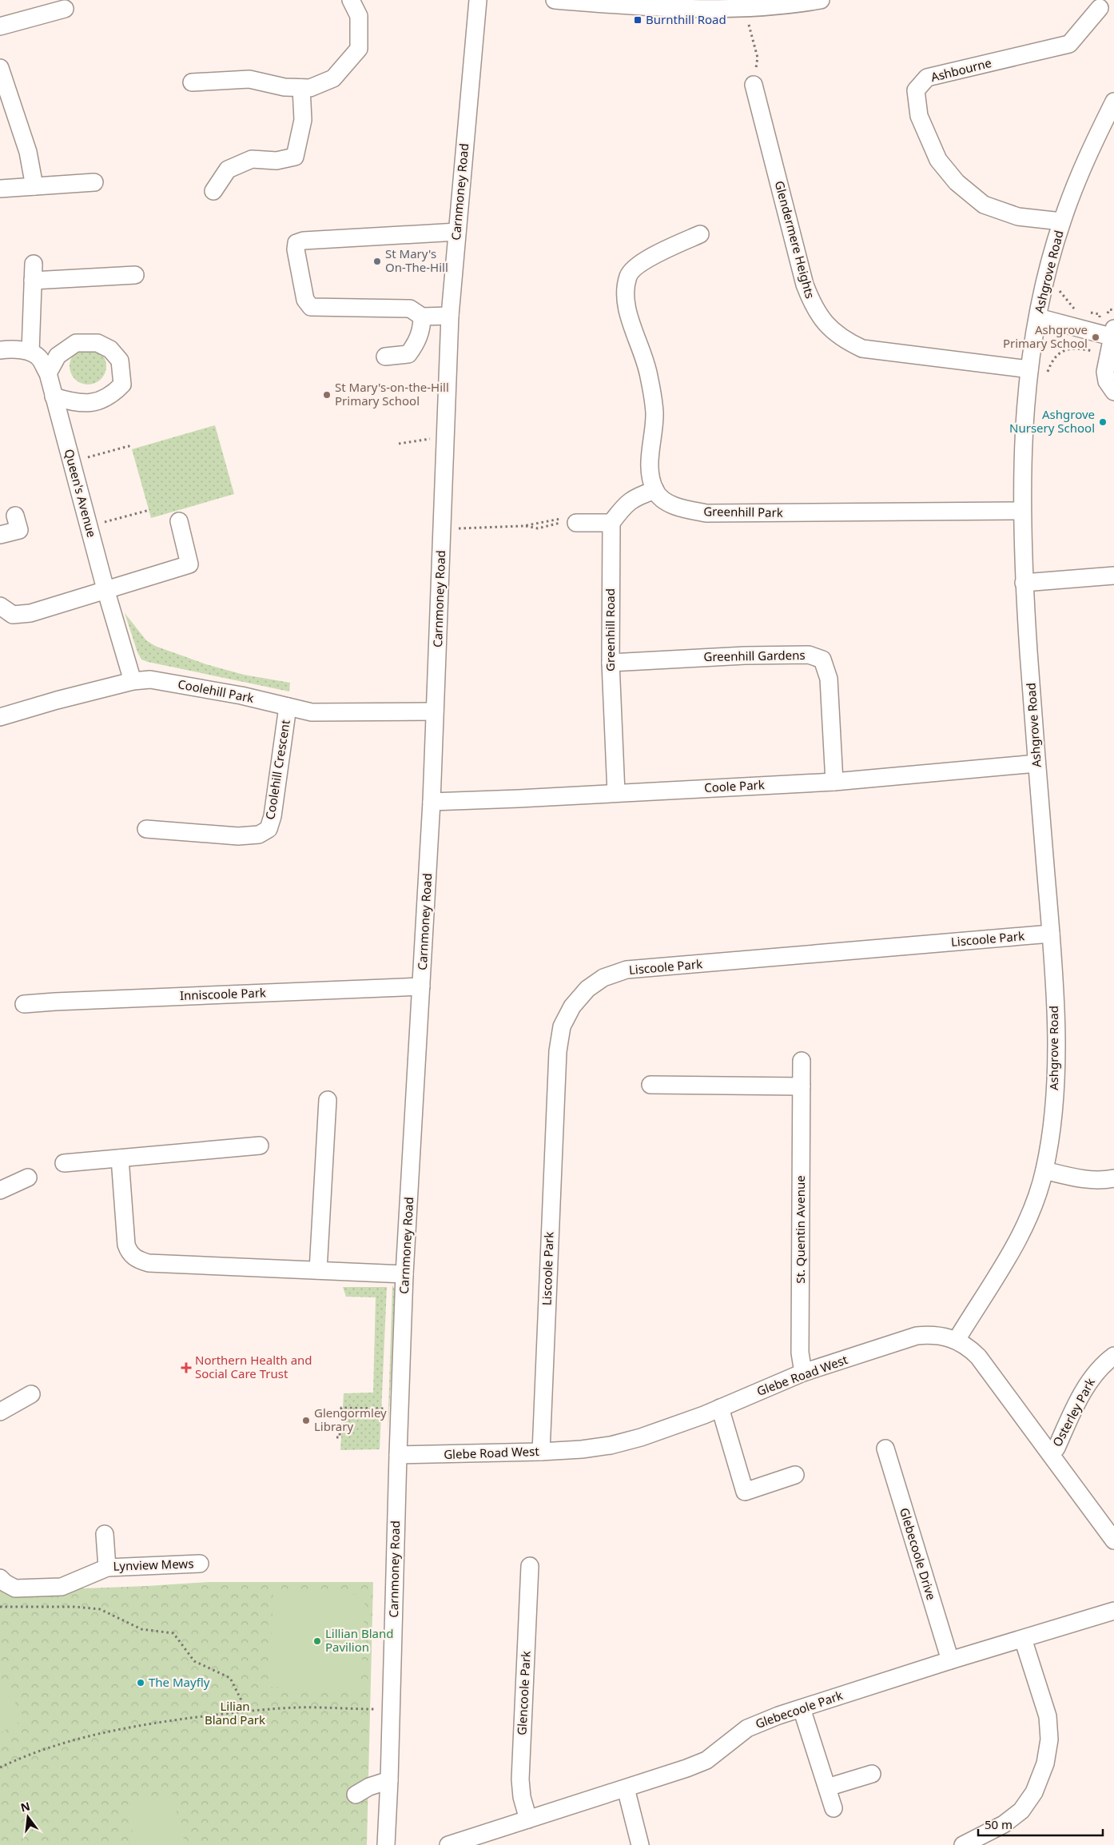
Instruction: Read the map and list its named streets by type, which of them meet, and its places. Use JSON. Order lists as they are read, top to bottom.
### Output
{
  "streets": {
    "street": [
      "Ashbourne",
      "Carnmoney Road",
      "Glendermere Heights",
      "Ashgrove Road",
      "Queen's Avenue",
      "Greenhill Park",
      "Greenhill Road",
      "Greenhill Gardens",
      "Coolehill Park",
      "Coolehill Crescent",
      "Coole Park",
      "Liscoole Park",
      "Inniscoole Park",
      "St. Quentin Avenue",
      "Glebe Road West",
      "Osterley Park",
      "Glebecoole Drive",
      "Lynview Mews",
      "Glencoole Park",
      "Glebecoole Park"
    ]
  },
  "crossings": [
    ["Ashbourne", "Ashgrove Road"],
    ["Carnmoney Road", "Coolehill Park"],
    ["Carnmoney Road", "Coole Park"],
    ["Carnmoney Road", "Inniscoole Park"],
    ["Carnmoney Road", "Glebe Road West"],
    ["Glendermere Heights", "Ashgrove Road"],
    ["Ashgrove Road", "Greenhill Park"],
    ["Ashgrove Road", "Coole Park"],
    ["Ashgrove Road", "Liscoole Park"],
    ["Ashgrove Road", "Glebe Road West"],
    ["Queen's Avenue", "Coolehill Park"],
    ["Greenhill Road", "Greenhill Gardens"],
    ["Greenhill Road", "Coole Park"],
    ["Greenhill Gardens", "Coole Park"],
    ["Coolehill Park", "Coolehill Crescent"],
    ["Liscoole Park", "Glebe Road West"],
    ["St. Quentin Avenue", "Glebe Road West"],
    ["Glebe Road West", "Osterley Park"],
    ["Glebecoole Drive", "Glebecoole Park"],
    ["Glencoole Park", "Glebecoole Park"]
  ],
  "parks": ["Lilian Bland Park"],
  "places": {
    "transit": ["Burnthill Road"],
    "other": [
      "St Mary's On-The-Hill",
      "Ashgrove Primary School",
      "St Mary's-on-the-Hill Primary School",
      "Ashgrove Nursery School",
      "Glengormley Library",
      "Lillian Bland Pavilion",
      "The Mayfly"
    ],
    "health": ["Northern Health and Social Care Trust"]
  },
  "scale_bar": "50 m",
  "north": "top"
}
